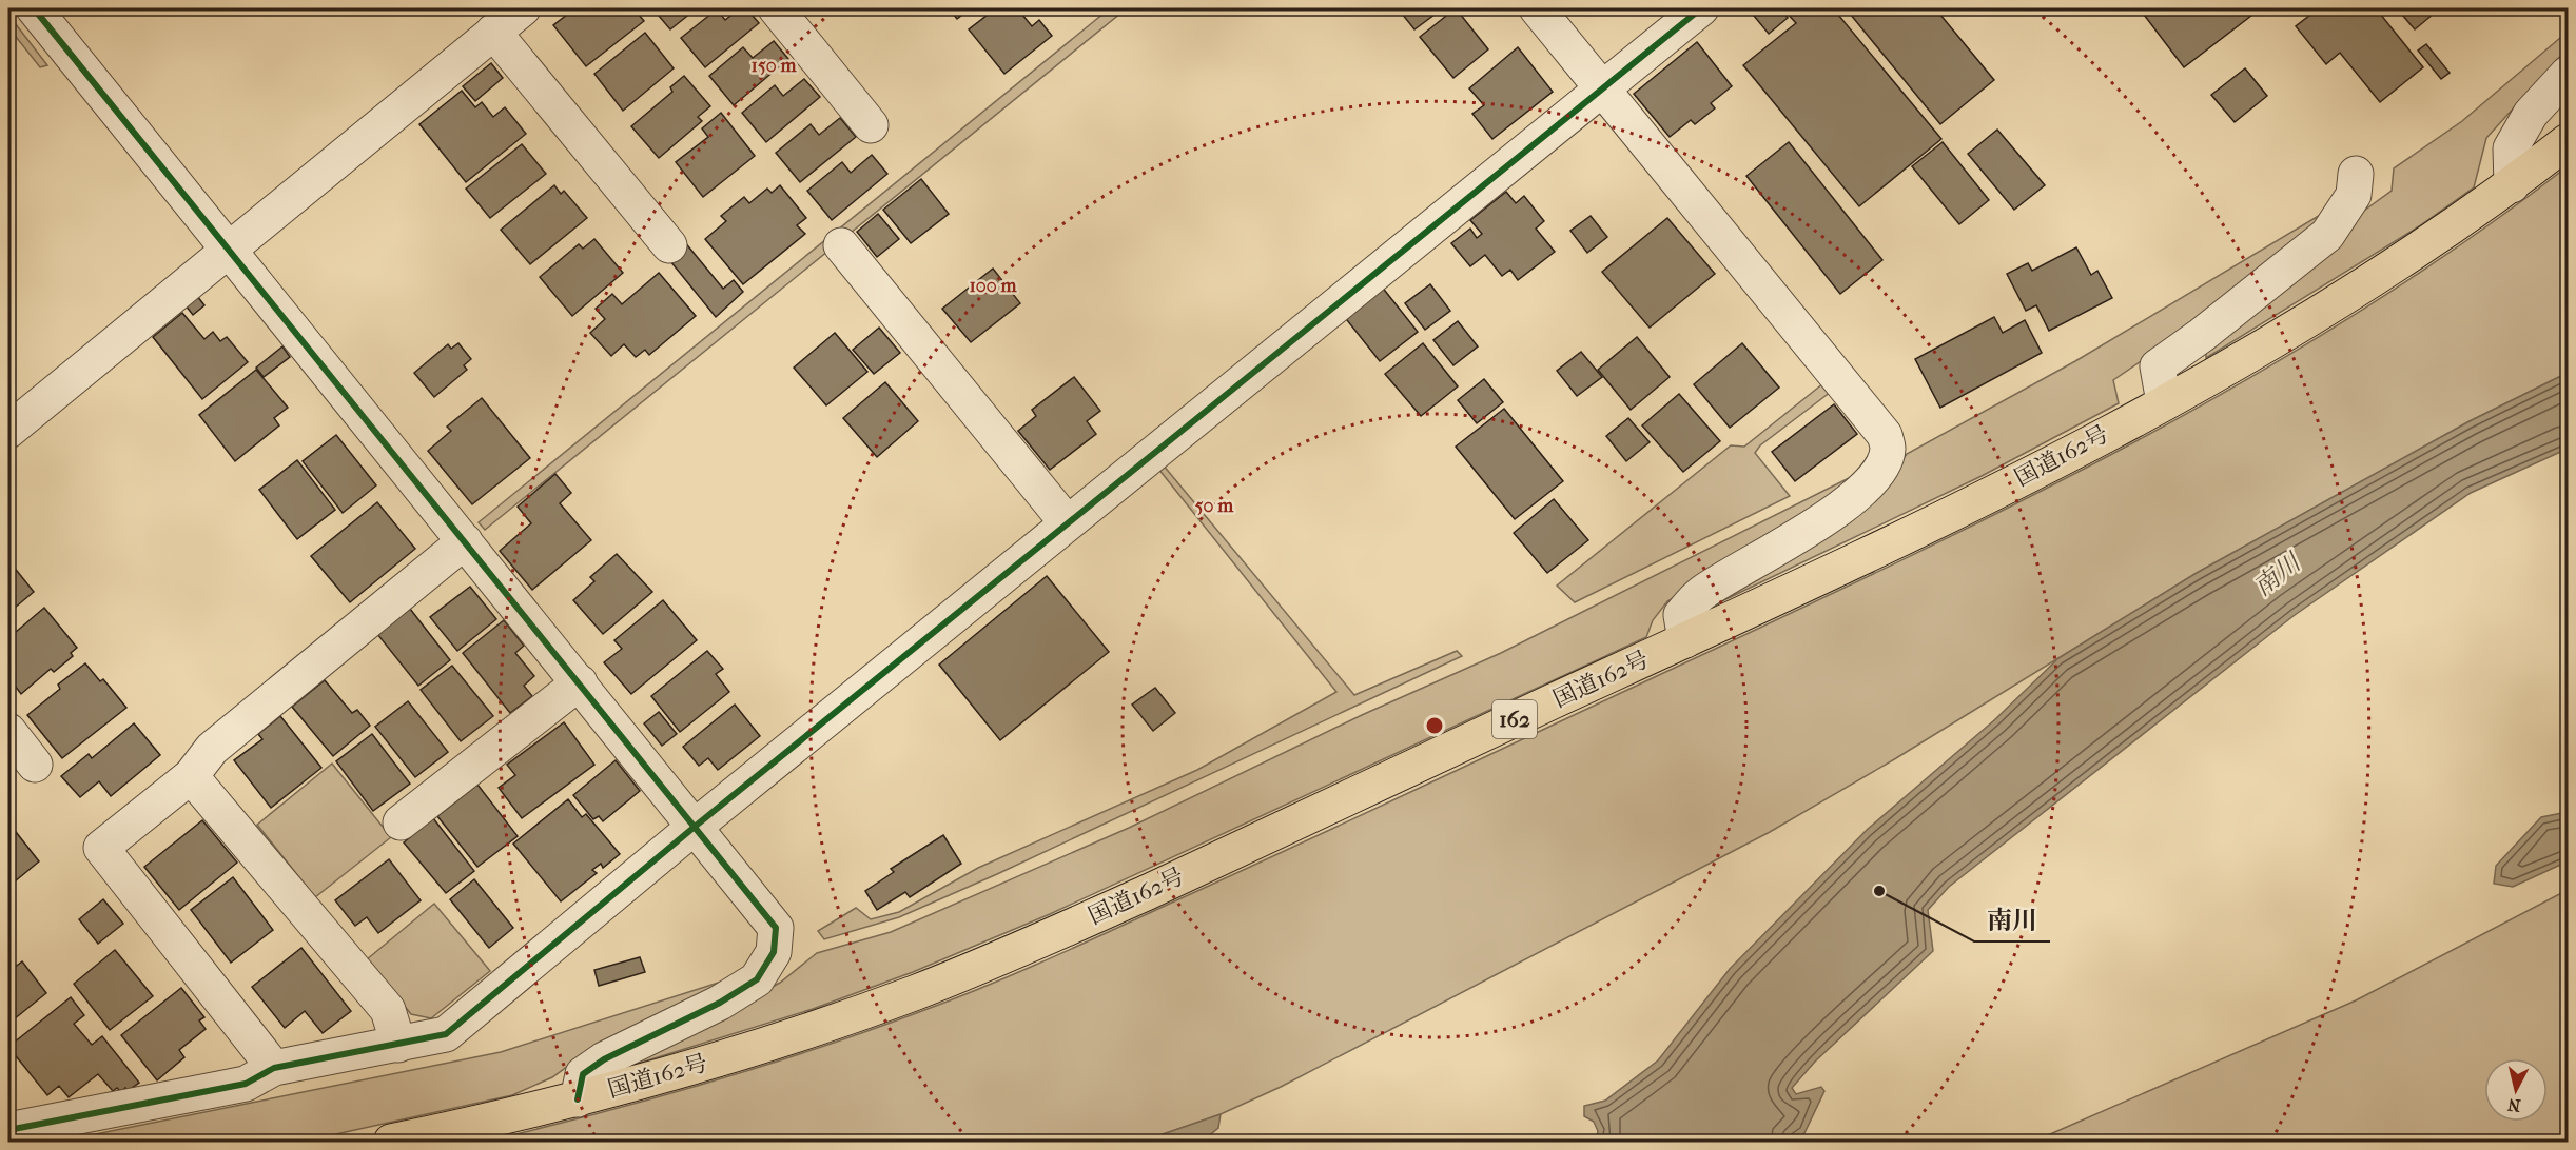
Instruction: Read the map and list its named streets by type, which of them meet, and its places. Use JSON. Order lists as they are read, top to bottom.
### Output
{
  "streets": {
    "highway": ["国道162号", "162"]
  },
  "water": ["南川"],
  "places": ["南川"],
  "north": "bottom",
  "rings": ["150 m", "100 m", "50 m"]
}
